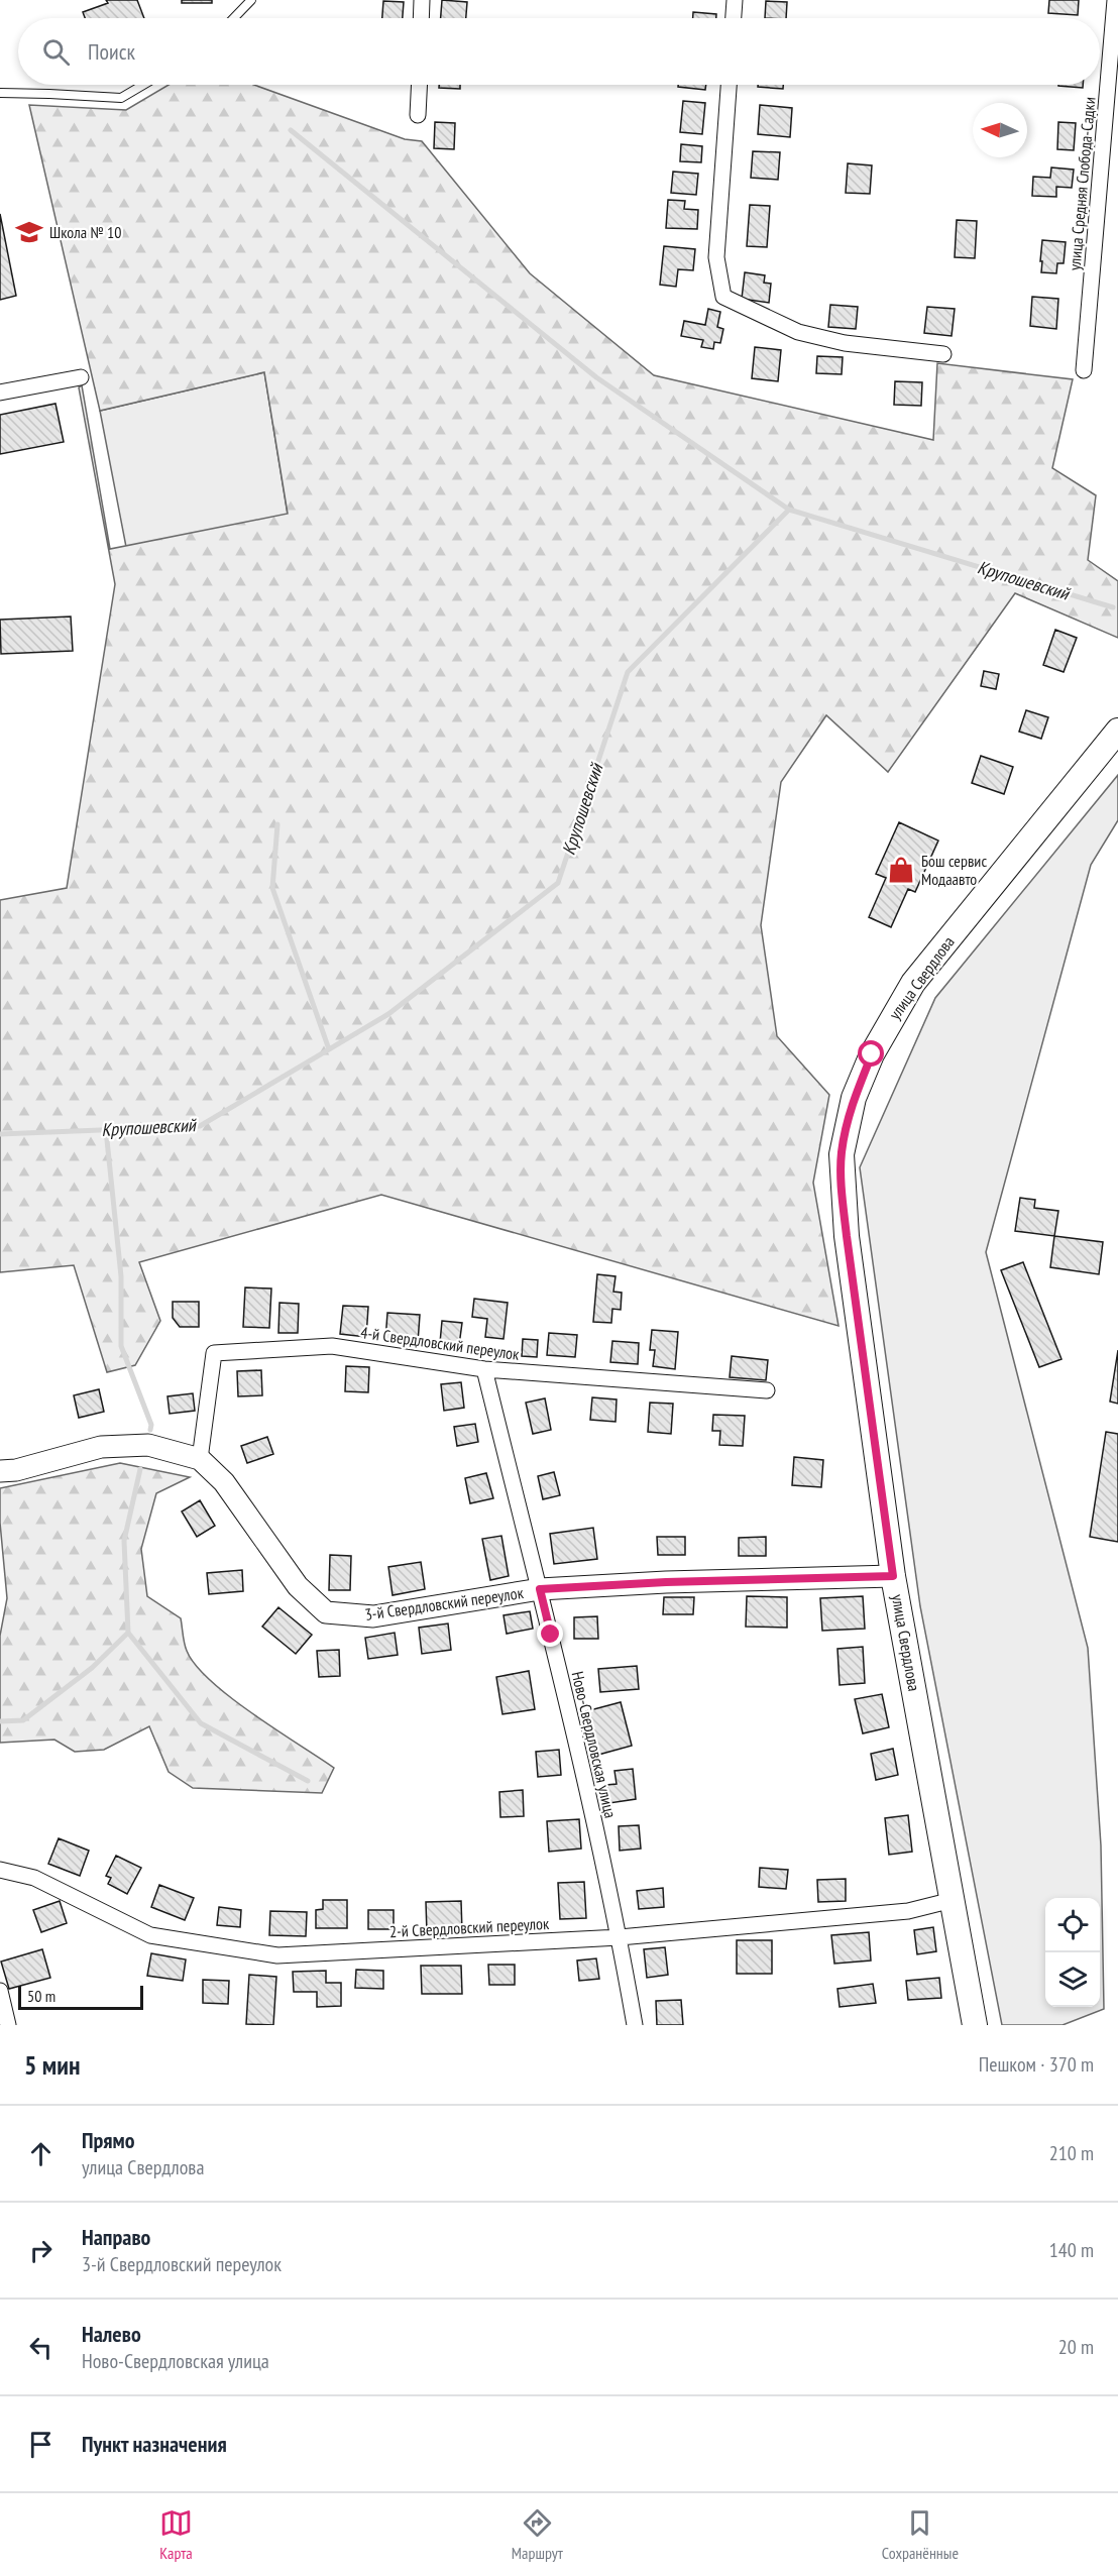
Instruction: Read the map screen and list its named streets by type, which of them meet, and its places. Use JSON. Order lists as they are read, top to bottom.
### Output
{
  "streets": {
    "main road": ["улица Свердлова", "3-й Свердловский переулок"],
    "street": [
      "улица Средняя Слобода-Садки",
      "4-й Свердловский переулок",
      "Ново-Свердловская улица",
      "2-й Свердловский переулок"
    ]
  },
  "crossings": [
    ["улица Свердлова", "3-й Свердловский переулок"],
    ["улица Свердлова", "2-й Свердловский переулок"],
    ["4-й Свердловский переулок", "3-й Свердловский переулок"],
    ["4-й Свердловский переулок", "Ново-Свердловская улица"],
    ["3-й Свердловский переулок", "Ново-Свердловская улица"],
    ["Ново-Свердловская улица", "2-й Свердловский переулок"]
  ],
  "water": ["Крупошевский"],
  "places": {
    "school or university": ["Школа № 10"],
    "shop": ["Бош сервис Модаавто"]
  },
  "scale_bar": "50 m",
  "north": "left",
  "page": {
    "search": "Поиск",
    "scale": "50 m",
    "heading": ["5 мин", "Пешком · 370 m"],
    "list": [
      ["Прямо", "улица Свердлова", "210 m"],
      ["Направо", "3-й Свердловский переулок", "140 m"],
      ["Налево", "Ново-Свердловская улица", "20 m"],
      "Пункт назначения"
    ],
    "nav": ["Карта", "Маршрут", "Сохранённые"]
  }
}
